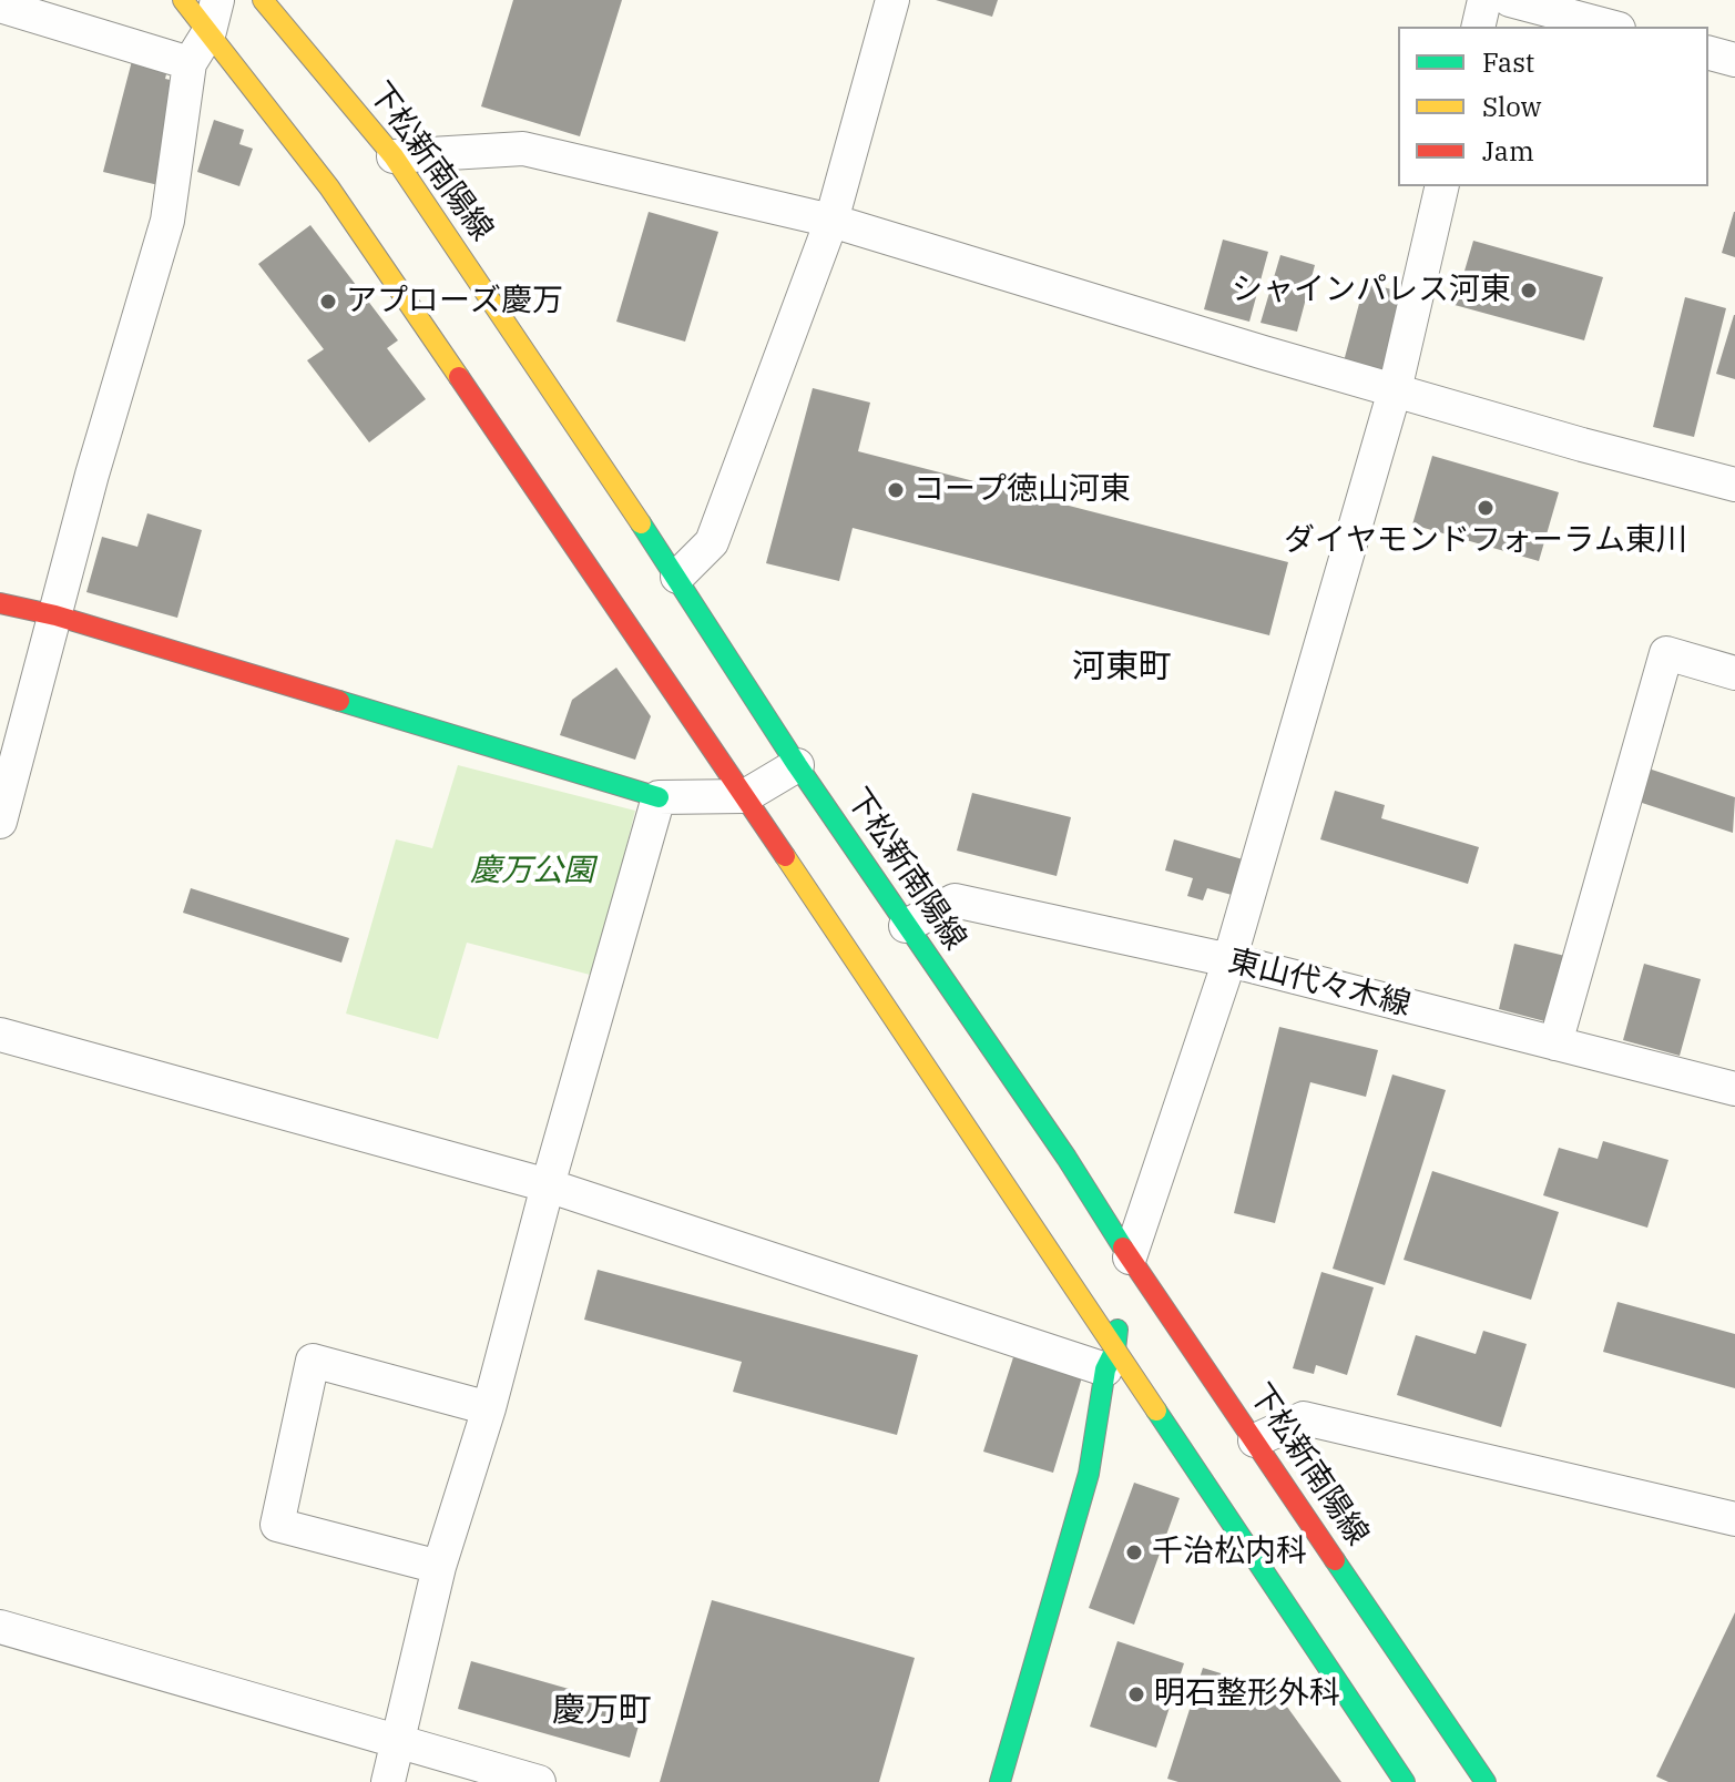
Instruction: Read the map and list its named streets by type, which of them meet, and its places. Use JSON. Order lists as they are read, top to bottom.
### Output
{
  "streets": {
    "main road": ["下松新南陽線"],
    "street": ["東山代々木線"]
  },
  "crossings": [
    ["下松新南陽線", "東山代々木線"]
  ],
  "districts": ["河東町", "慶万町"],
  "parks": ["慶万公園"],
  "places": [
    "シャインパレス河東",
    "アプローズ慶万",
    "コープ徳山河東",
    "ダイヤモンドフォーラム東川",
    "千治松内科",
    "明石整形外科"
  ],
  "legend": ["Fast", "Slow", "Jam"]
}
